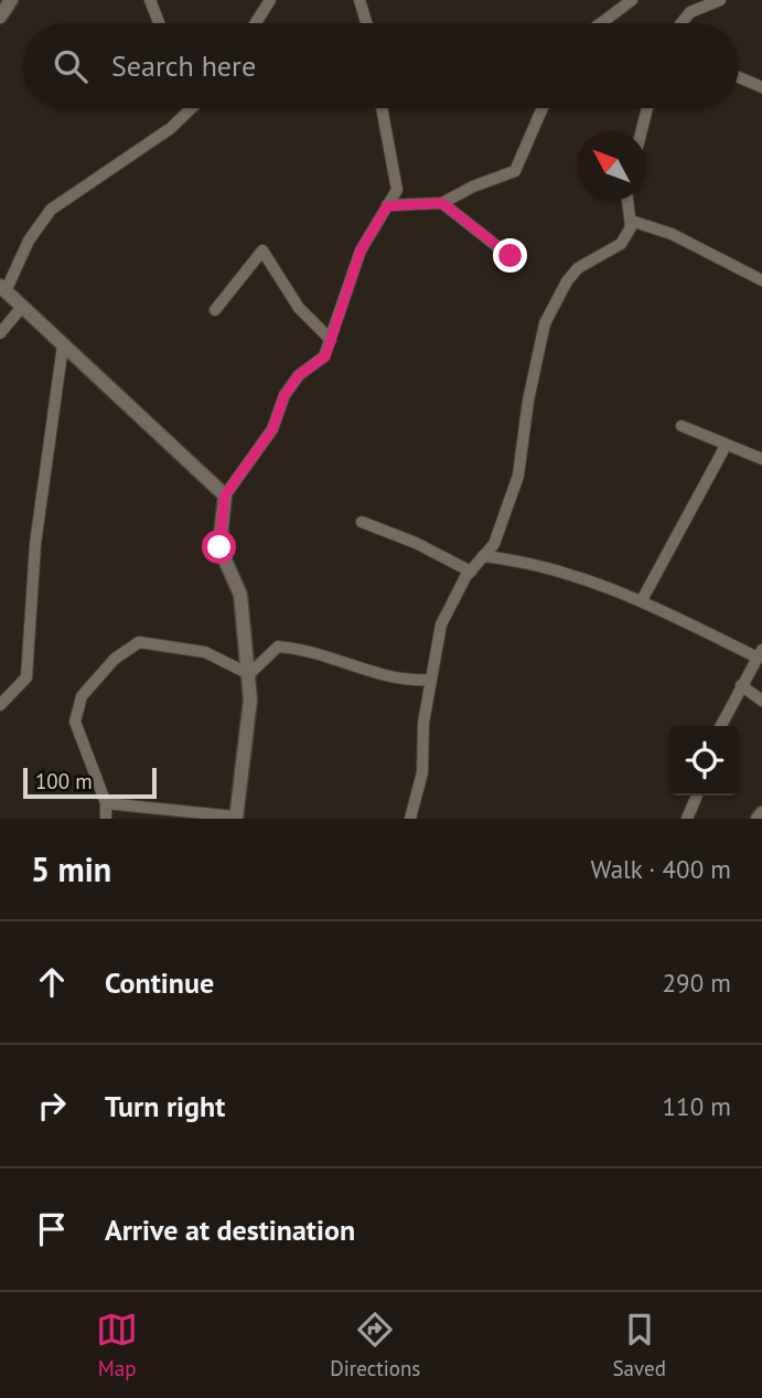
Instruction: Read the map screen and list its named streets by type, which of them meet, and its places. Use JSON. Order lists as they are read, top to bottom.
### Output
{
  "scale_bar": "100 m",
  "north": "top left",
  "page": {
    "search": "Search here",
    "scale": "100 m",
    "heading": ["5 min", "Walk · 400 m"],
    "list": [
      ["Continue", "290 m"],
      ["Turn right", "110 m"],
      "Arrive at destination"
    ],
    "nav": ["Map", "Directions", "Saved"]
  }
}
